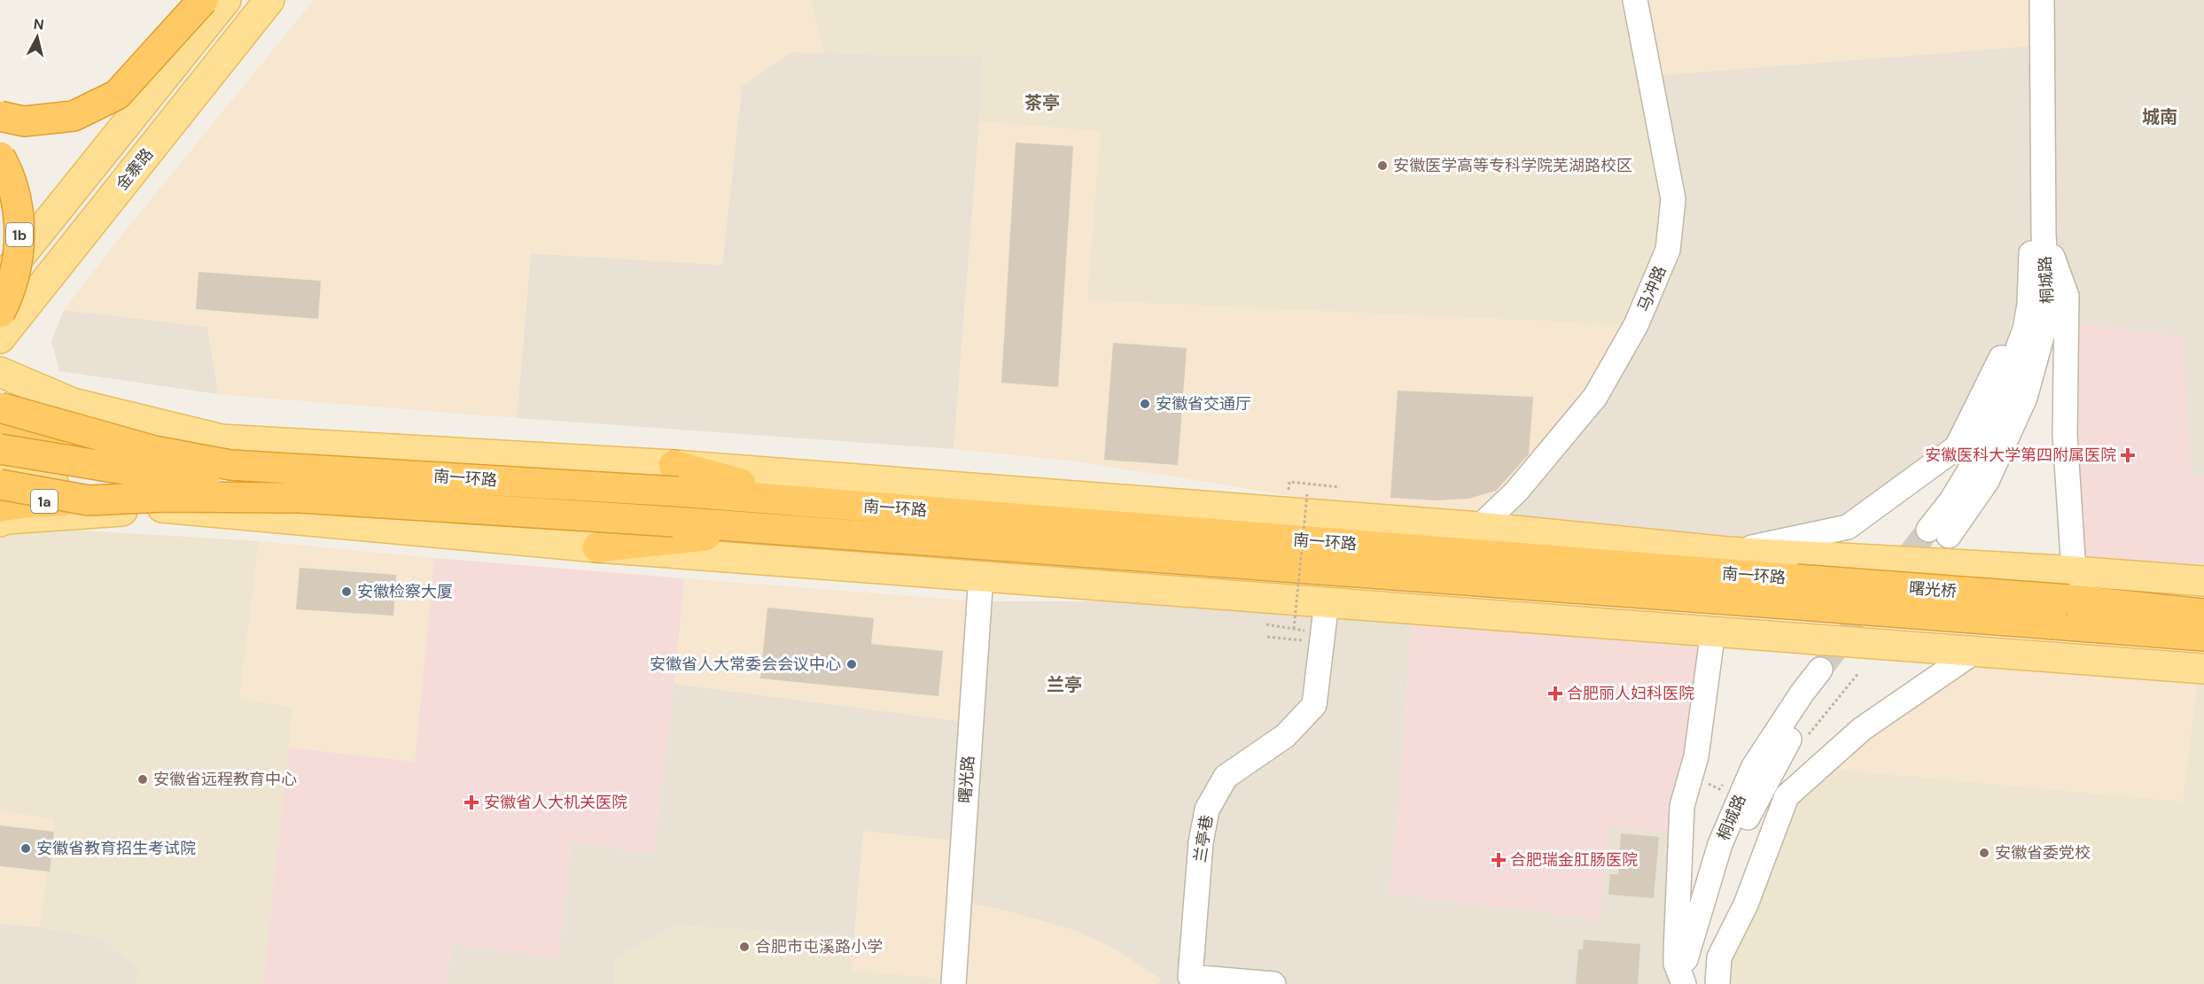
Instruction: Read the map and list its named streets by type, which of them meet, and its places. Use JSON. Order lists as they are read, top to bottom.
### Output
{
  "streets": {
    "highway": [
      "1b",
      "南一环路",
      "1a",
      "曙光桥"
    ],
    "main road": ["金寨路"],
    "street": [
      "桐城路",
      "马冲路",
      "曙光路",
      "兰亭巷"
    ]
  },
  "crossings": [
    ["南一环路", "1a"],
    ["南一环路", "曙光桥"]
  ],
  "districts": ["茶亭", "城南", "兰亭"],
  "places": {
    "other": [
      "安徽医学高等专科学院芜湖路校区",
      "安徽省交通厅",
      "安徽检察大厦",
      "安徽省人大常委会会议中心",
      "安徽省远程教育中心",
      "安徽省教育招生考试院",
      "安徽省委党校",
      "合肥市屯溪路小学"
    ],
    "health": [
      "安徽医科大学第四附属医院",
      "合肥丽人妇科医院",
      "安徽省人大机关医院",
      "合肥瑞金肛肠医院"
    ]
  },
  "north": "top"
}
